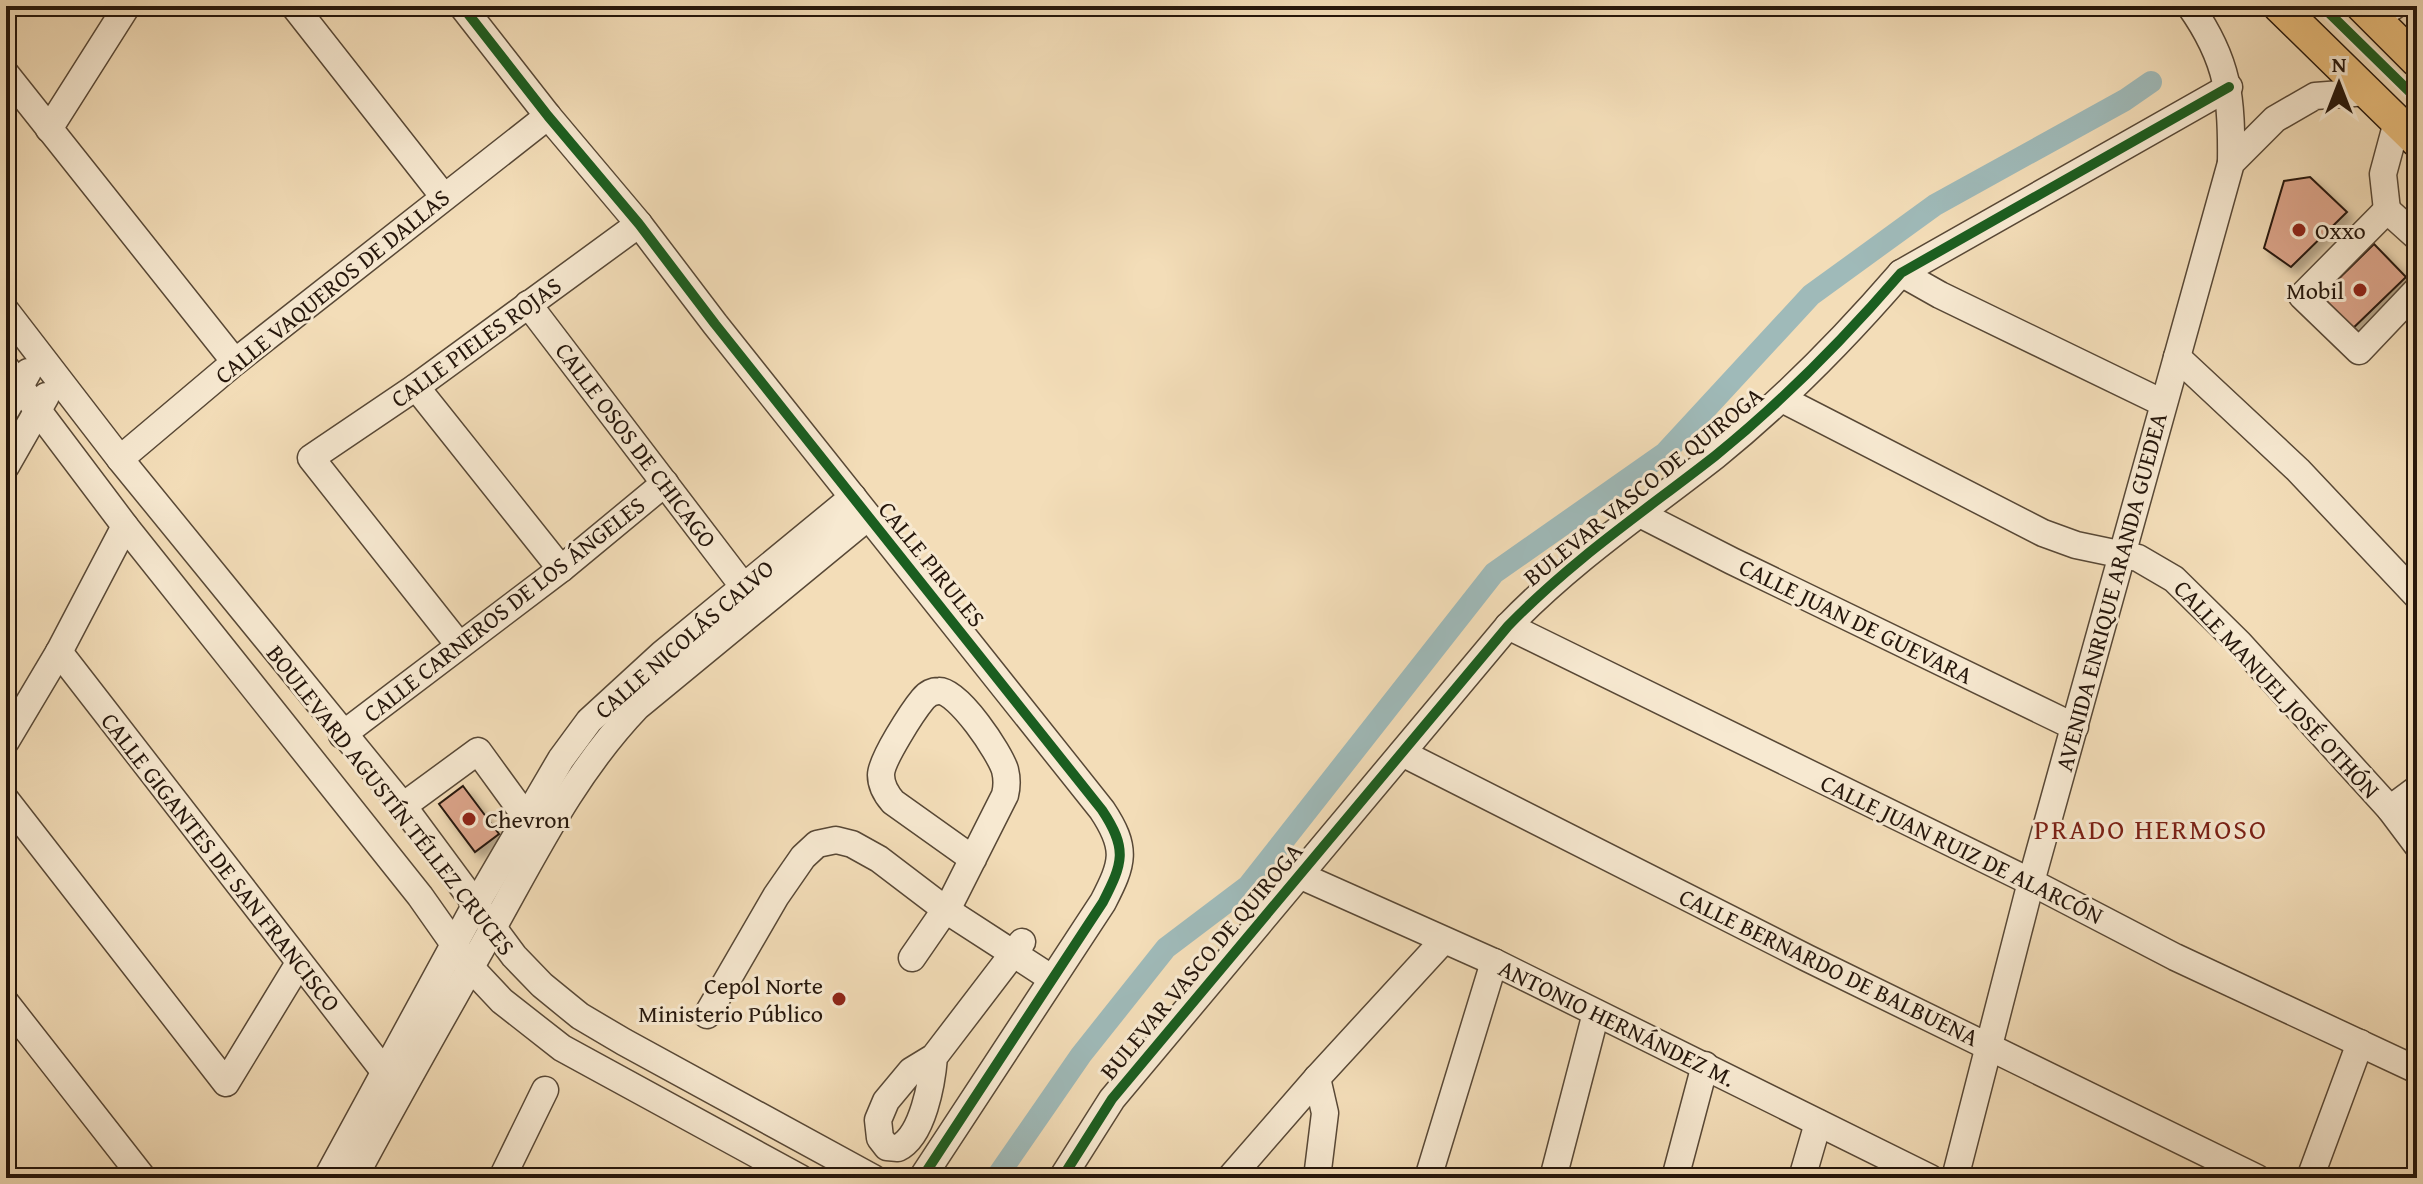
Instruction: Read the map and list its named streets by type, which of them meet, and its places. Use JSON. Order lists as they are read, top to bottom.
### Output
{
  "streets": {
    "street": [
      "CALLE VAQUEROS DE DALLAS",
      "CALLE PIELES ROJAS",
      "CALLE OSOS DE CHICAGO",
      "BULEVAR VASCO DE QUIROGA",
      "CALLE PIRULES",
      "AVENIDA ENRIQUE ARANDA GUEDEA",
      "CALLE CARNEROS DE LOS ÁNGELES",
      "CALLE JUAN DE GUEVARA",
      "CALLE NICOLÁS CALVO",
      "CALLE MANUEL JOSÉ OTHÓN",
      "BOULEVARD AGUSTÍN TÉLLEZ CRUCES",
      "CALLE JUAN RUIZ DE ALARCÓN",
      "CALLE GIGANTES DE SAN FRANCISCO",
      "CALLE BERNARDO DE BALBUENA",
      "ANTONIO HERNÁNDEZ M."
    ]
  },
  "crossings": [
    ["CALLE VAQUEROS DE DALLAS", "CALLE PIRULES"],
    ["CALLE VAQUEROS DE DALLAS", "BOULEVARD AGUSTÍN TÉLLEZ CRUCES"],
    ["CALLE PIELES ROJAS", "CALLE OSOS DE CHICAGO"],
    ["CALLE PIELES ROJAS", "CALLE PIRULES"],
    ["CALLE PIELES ROJAS", "CALLE CARNEROS DE LOS ÁNGELES"],
    ["CALLE OSOS DE CHICAGO", "CALLE CARNEROS DE LOS ÁNGELES"],
    ["CALLE OSOS DE CHICAGO", "CALLE NICOLÁS CALVO"],
    ["BULEVAR VASCO DE QUIROGA", "CALLE JUAN DE GUEVARA"],
    ["BULEVAR VASCO DE QUIROGA", "CALLE MANUEL JOSÉ OTHÓN"],
    ["BULEVAR VASCO DE QUIROGA", "CALLE JUAN RUIZ DE ALARCÓN"],
    ["BULEVAR VASCO DE QUIROGA", "CALLE BERNARDO DE BALBUENA"],
    ["BULEVAR VASCO DE QUIROGA", "ANTONIO HERNÁNDEZ M."],
    ["CALLE PIRULES", "CALLE NICOLÁS CALVO"],
    ["AVENIDA ENRIQUE ARANDA GUEDEA", "CALLE JUAN DE GUEVARA"],
    ["AVENIDA ENRIQUE ARANDA GUEDEA", "CALLE MANUEL JOSÉ OTHÓN"],
    ["AVENIDA ENRIQUE ARANDA GUEDEA", "CALLE JUAN RUIZ DE ALARCÓN"],
    ["AVENIDA ENRIQUE ARANDA GUEDEA", "CALLE BERNARDO DE BALBUENA"],
    ["CALLE CARNEROS DE LOS ÁNGELES", "BOULEVARD AGUSTÍN TÉLLEZ CRUCES"],
    ["CALLE NICOLÁS CALVO", "BOULEVARD AGUSTÍN TÉLLEZ CRUCES"],
    ["CALLE NICOLÁS CALVO", "CALLE GIGANTES DE SAN FRANCISCO"]
  ],
  "districts": ["PRADO HERMOSO"],
  "places": [
    "Oxxo",
    "Mobil",
    "Chevron",
    "Cepol Norte Ministerio Público"
  ],
  "north": "top"
}
